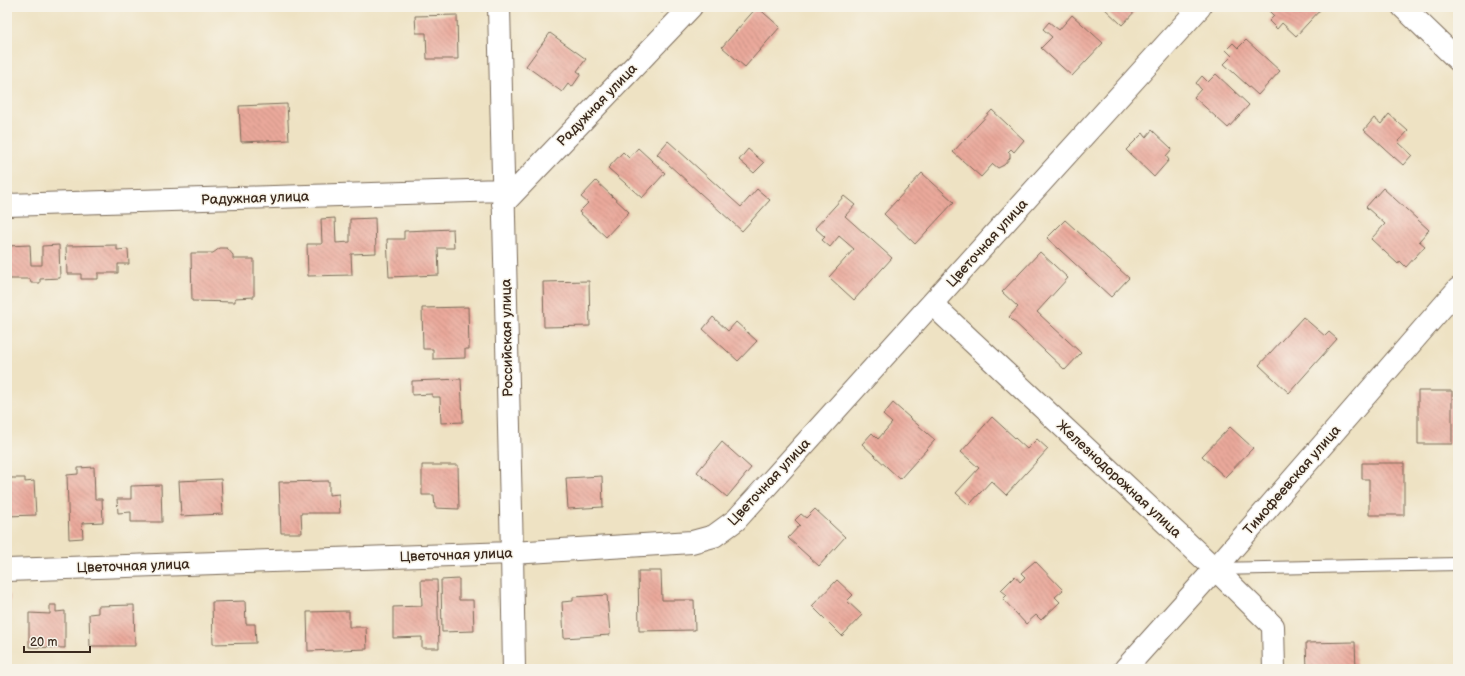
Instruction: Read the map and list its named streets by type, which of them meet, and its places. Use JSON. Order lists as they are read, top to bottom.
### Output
{
  "streets": {
    "street": [
      "Радужная улица",
      "Цветочная улица",
      "Российская улица",
      "Железнодорожная улица",
      "Тимофеевская улица"
    ]
  },
  "crossings": [
    ["Радужная улица", "Российская улица"],
    ["Цветочная улица", "Российская улица"],
    ["Цветочная улица", "Железнодорожная улица"],
    ["Железнодорожная улица", "Тимофеевская улица"]
  ],
  "scale_bar": "20 m"
}
